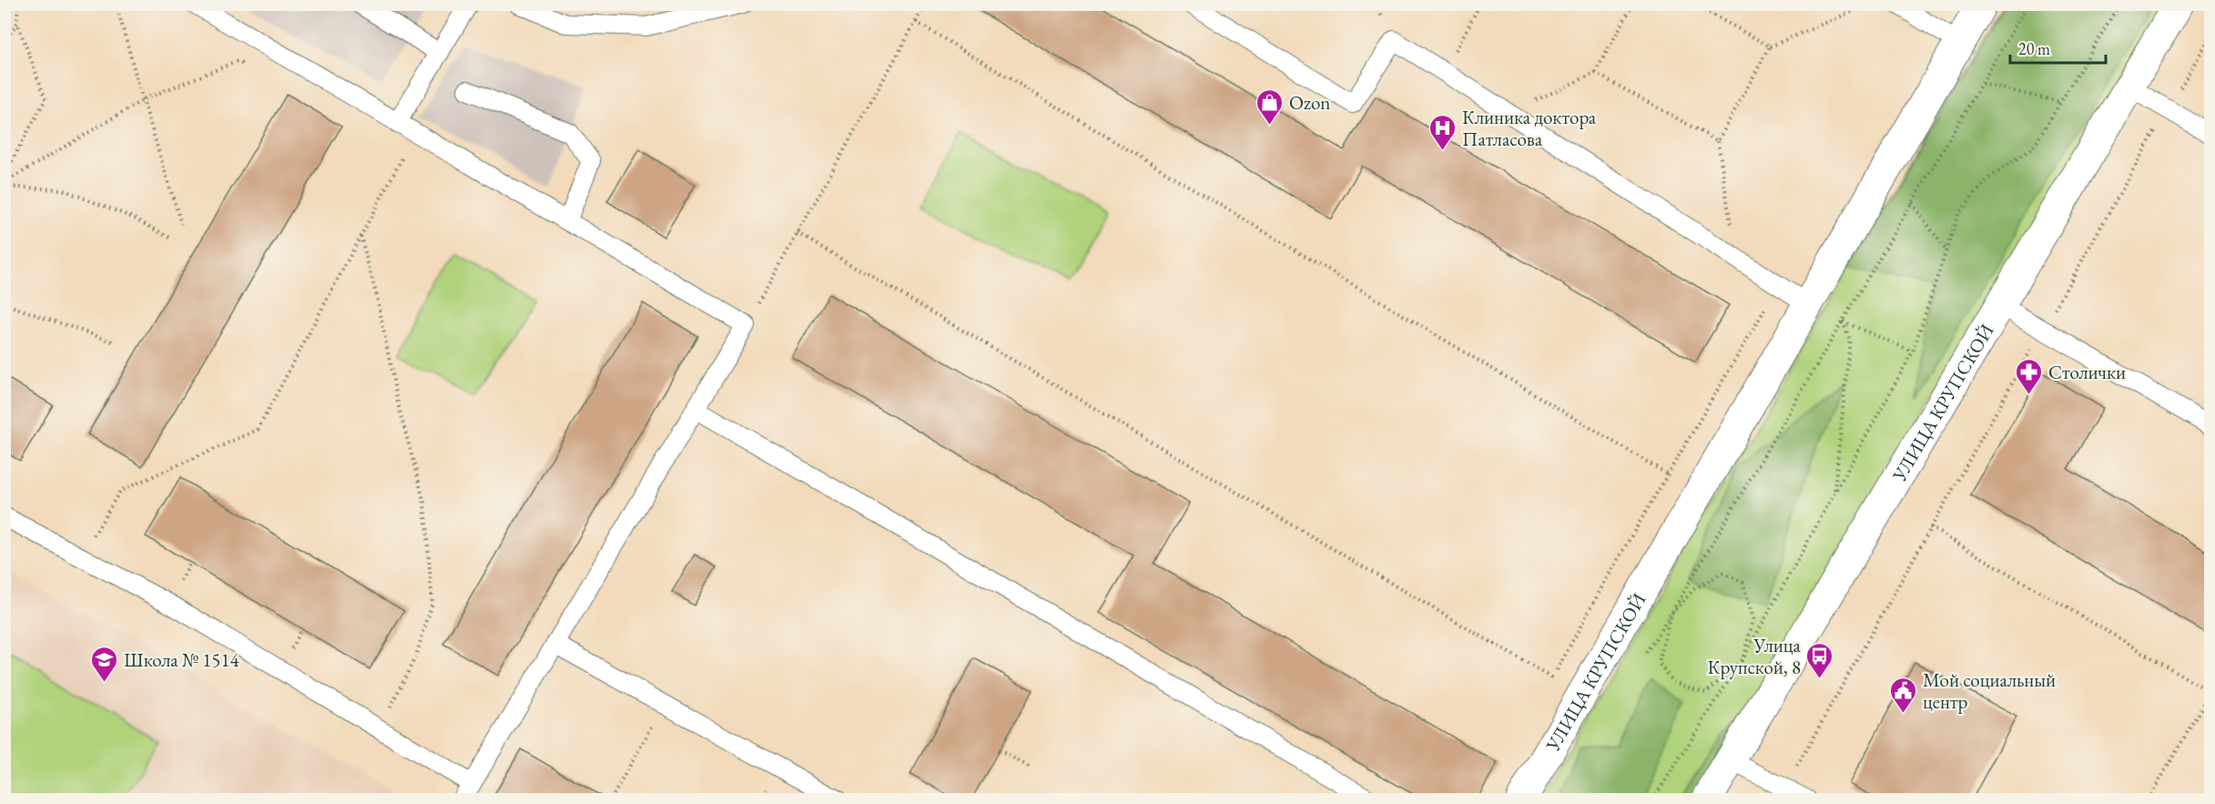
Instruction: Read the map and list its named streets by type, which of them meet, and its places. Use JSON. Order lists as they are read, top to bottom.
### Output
{
  "streets": {
    "street": ["УЛИЦА КРУПСКОЙ"]
  },
  "places": {
    "shop": ["Ozon"],
    "hospital": ["Клиника доктора Патласова"],
    "pharmacy": ["Столички"],
    "bus stop": ["Улица Крупской, 8"],
    "school or university": ["Школа № 1514"],
    "public building": ["Мой социальный центр"]
  },
  "scale_bar": "20 m"
}
